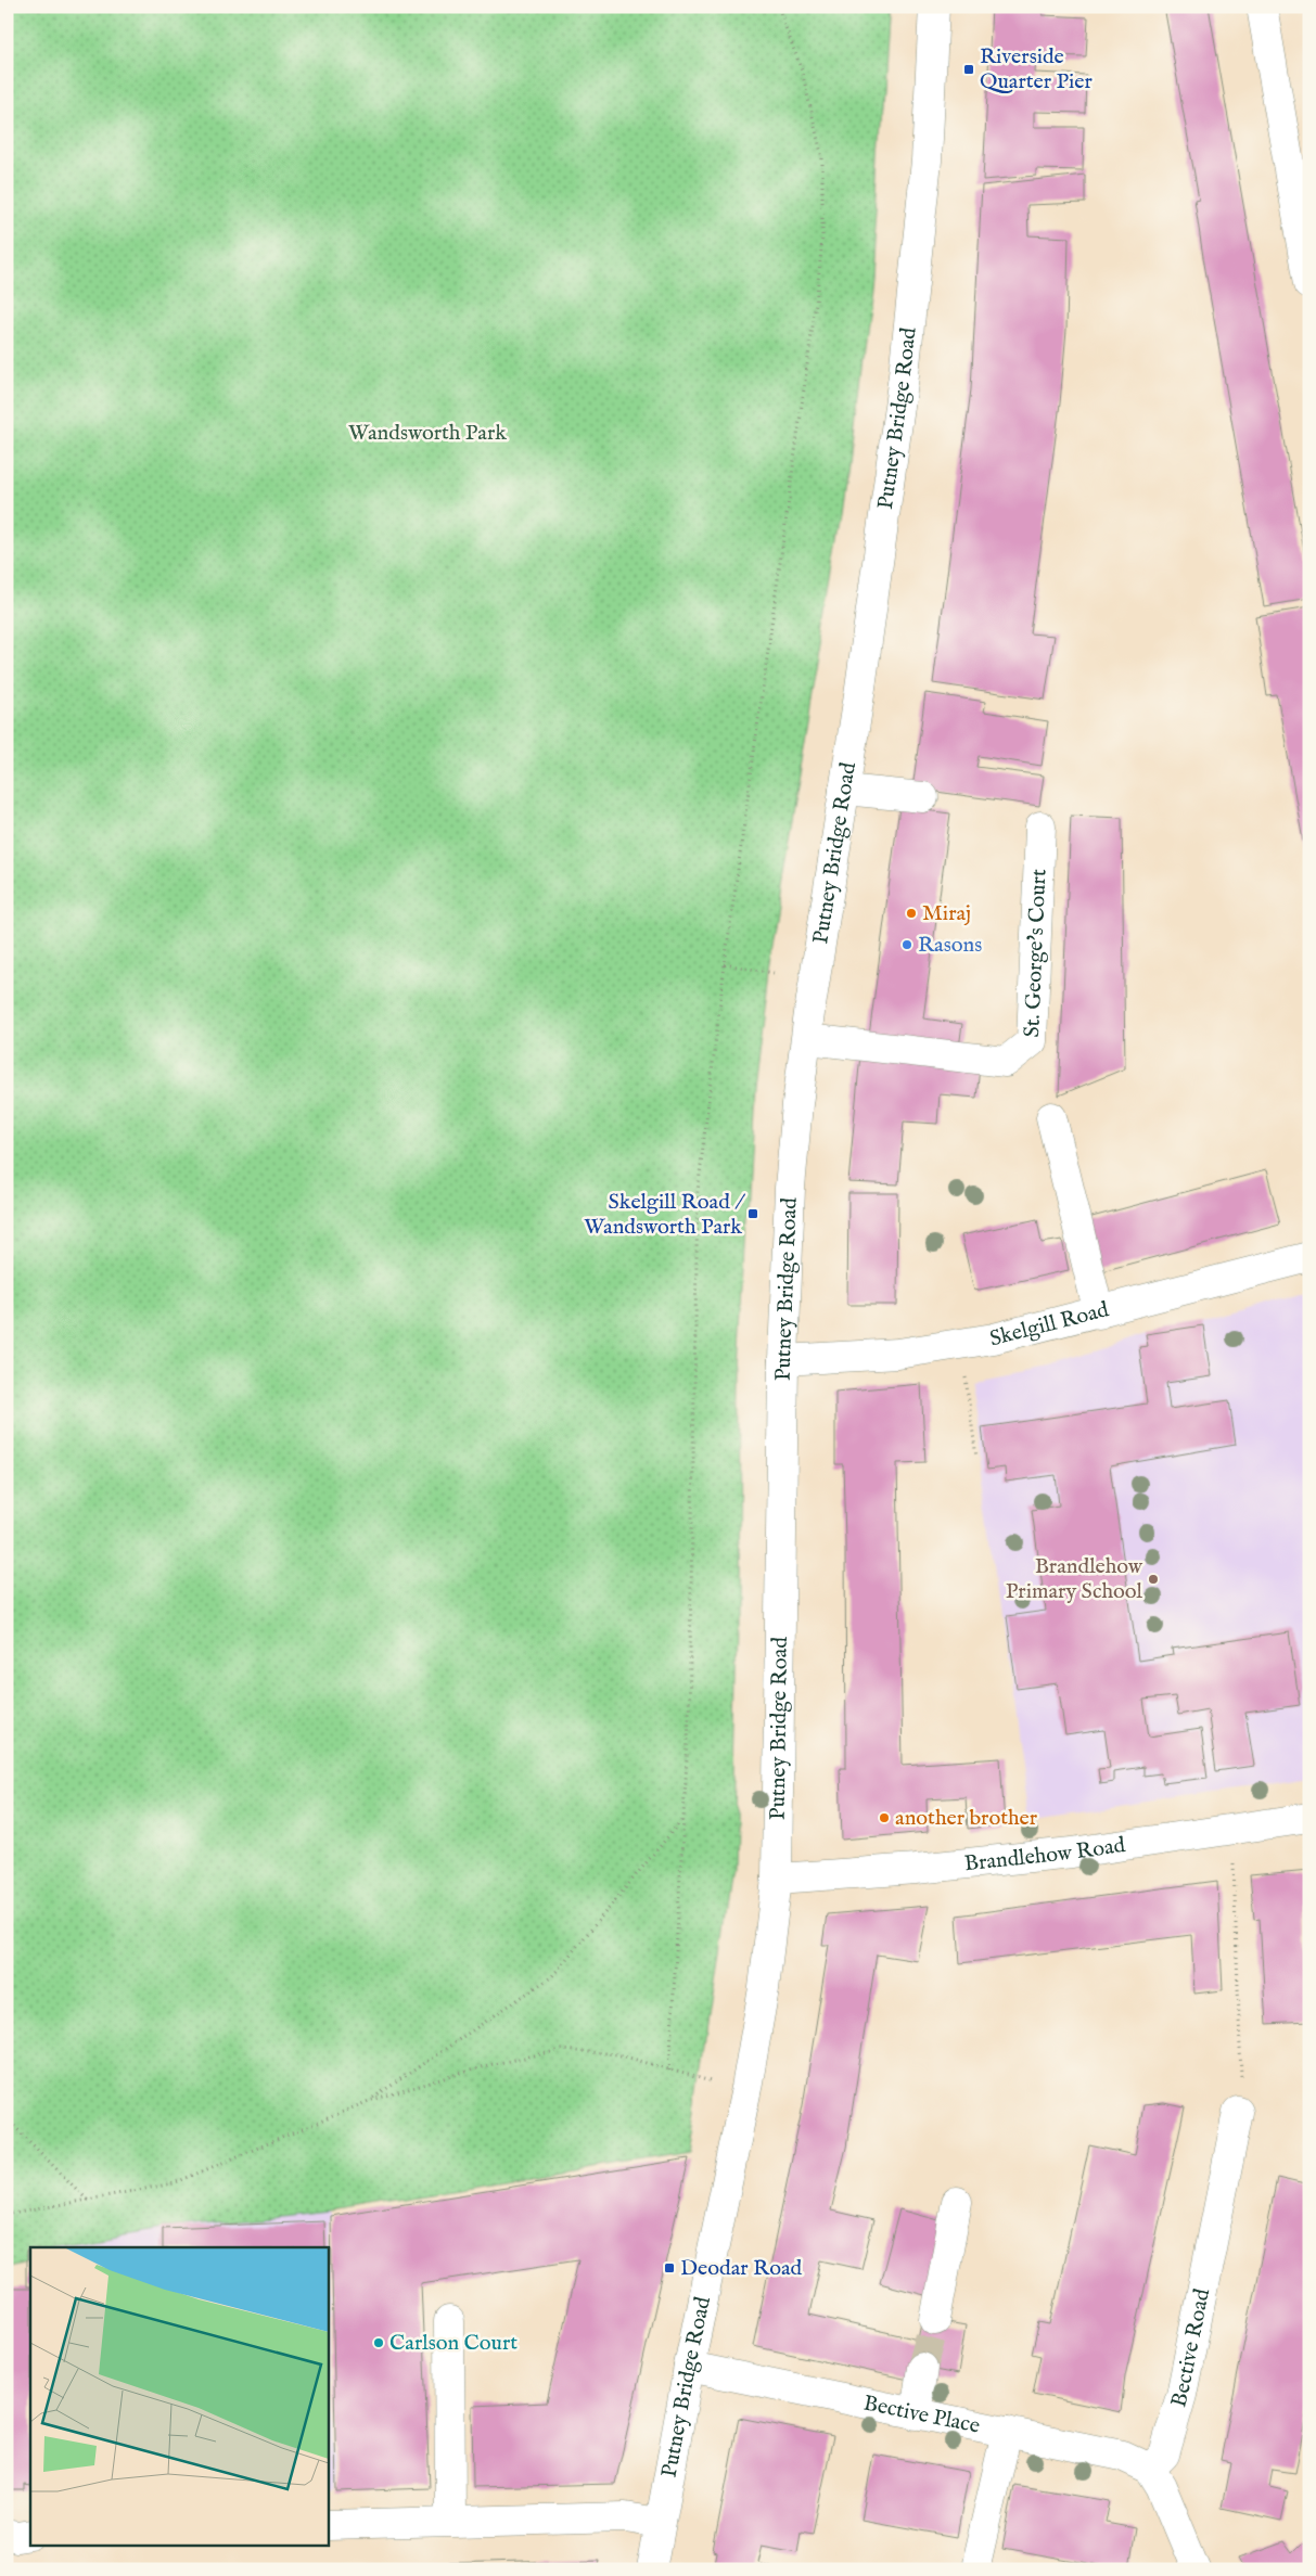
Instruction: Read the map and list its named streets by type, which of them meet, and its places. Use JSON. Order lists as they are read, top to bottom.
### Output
{
  "streets": {
    "street": [
      "Putney Bridge Road",
      "St. George's Court",
      "Skelgill Road",
      "Brandlehow Road",
      "Bective Road",
      "Bective Place"
    ]
  },
  "crossings": [
    ["Putney Bridge Road", "St. George's Court"],
    ["Putney Bridge Road", "Skelgill Road"],
    ["Putney Bridge Road", "Brandlehow Road"],
    ["Putney Bridge Road", "Bective Place"],
    ["Bective Road", "Bective Place"]
  ],
  "parks": ["Wandsworth Park"],
  "places": {
    "transit": ["Riverside Quarter Pier", "Skelgill Road / Wandsworth Park", "Deodar Road"],
    "other": [
      "Miraj",
      "Rasons",
      "Brandlehow Primary School",
      "another brother",
      "Carlson Court"
    ]
  }
}
